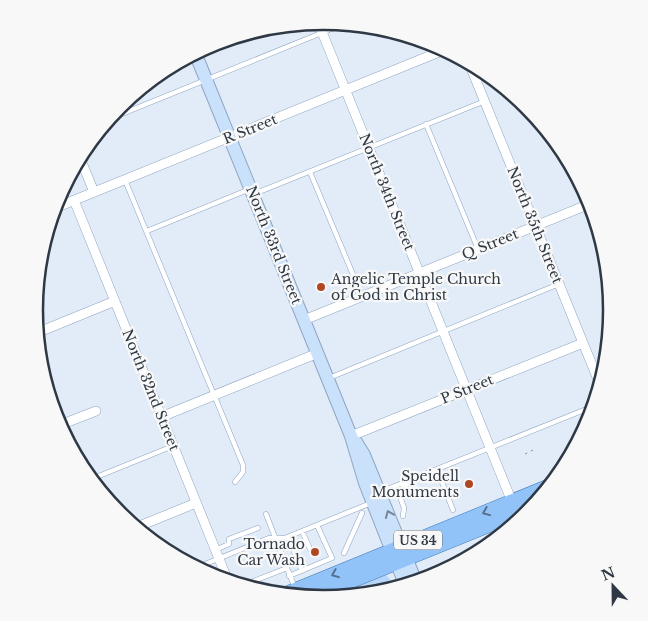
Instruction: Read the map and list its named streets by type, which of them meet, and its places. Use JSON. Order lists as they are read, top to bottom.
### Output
{
  "streets": {
    "main road": ["North 33rd Street", "US 34"],
    "street": [
      "R Street",
      "North 34th Street",
      "North 35th Street",
      "Q Street",
      "P Street",
      "North 32nd Street"
    ]
  },
  "crossings": [
    ["R Street", "North 34th Street"],
    ["R Street", "North 33rd Street"],
    ["R Street", "North 32nd Street"],
    ["North 34th Street", "Q Street"],
    ["North 34th Street", "P Street"],
    ["North 34th Street", "US 34"],
    ["North 35th Street", "Q Street"],
    ["North 35th Street", "P Street"],
    ["Q Street", "North 33rd Street"],
    ["North 33rd Street", "P Street"],
    ["North 33rd Street", "US 34"]
  ],
  "places": ["Angelic Temple Church of God in Christ", "Speidell Monuments", "Tornado Car Wash"],
  "north": "top"
}
